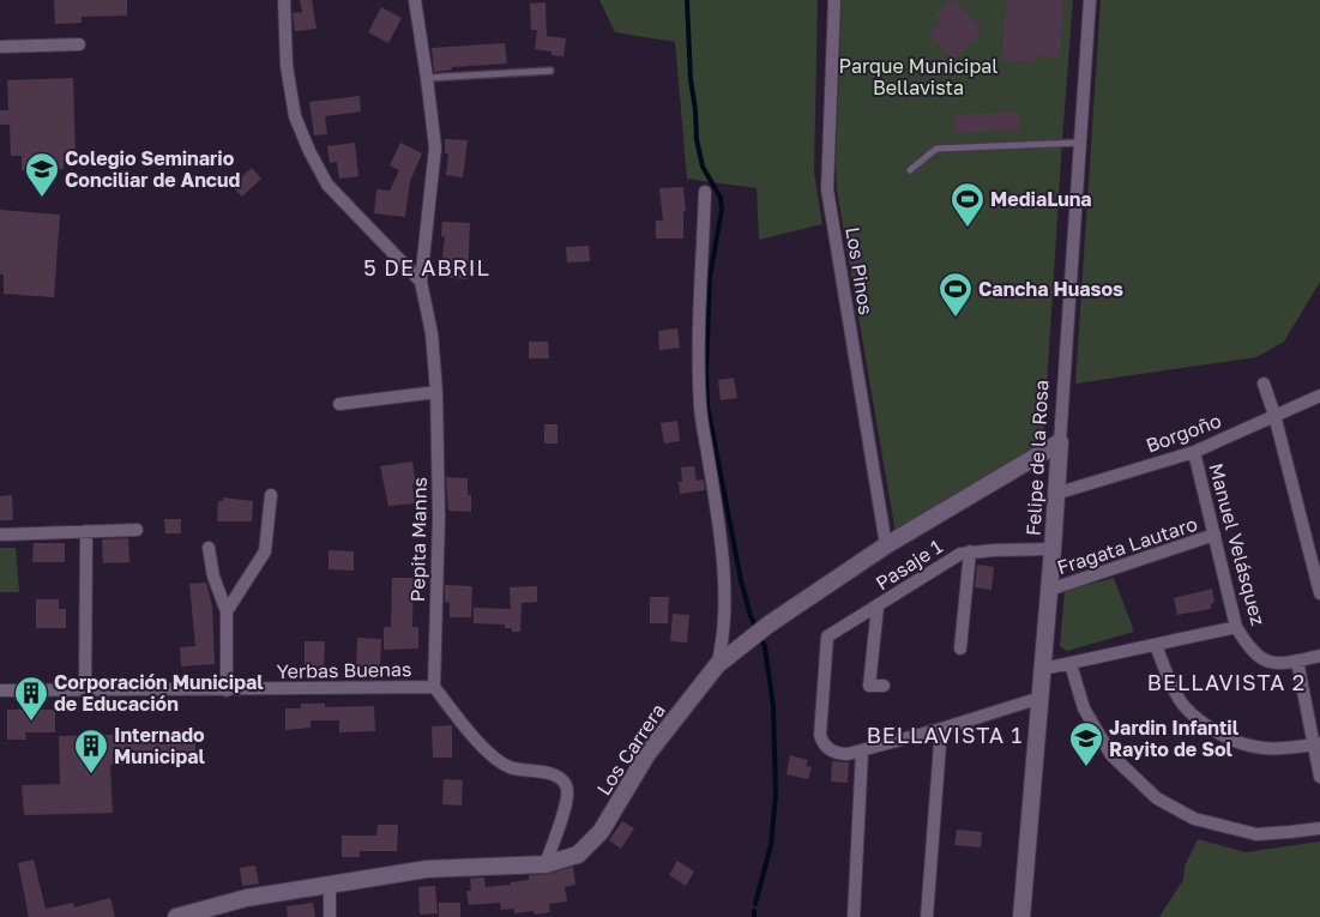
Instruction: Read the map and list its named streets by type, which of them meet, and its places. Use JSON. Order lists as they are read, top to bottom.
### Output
{
  "streets": {
    "street": [
      "Los Pinos",
      "Borgoño",
      "Felipe de la Rosa",
      "Pepita Manns",
      "Manuel Velásquez",
      "Fragata Lautaro",
      "Pasaje 1",
      "Yerbas Buenas",
      "Los Carrera"
    ]
  },
  "crossings": [
    ["Los Pinos", "Los Carrera"],
    ["Borgoño", "Felipe de la Rosa"],
    ["Borgoño", "Manuel Velásquez"],
    ["Felipe de la Rosa", "Fragata Lautaro"],
    ["Felipe de la Rosa", "Pasaje 1"],
    ["Felipe de la Rosa", "Los Carrera"],
    ["Pepita Manns", "Yerbas Buenas"],
    ["Manuel Velásquez", "Fragata Lautaro"],
    ["Yerbas Buenas", "Los Carrera"]
  ],
  "districts": ["5 DE ABRIL", "BELLAVISTA 2", "BELLAVISTA 1"],
  "parks": ["Parque Municipal Bellavista"],
  "places": {
    "school or university": ["Colegio Seminario Conciliar de Ancud", "Jardin Infantil Rayito de Sol"],
    "sports": ["MediaLuna", "Cancha Huasos"],
    "building": ["Corporación Municipal de Educación", "Internado Municipal"]
  }
}
